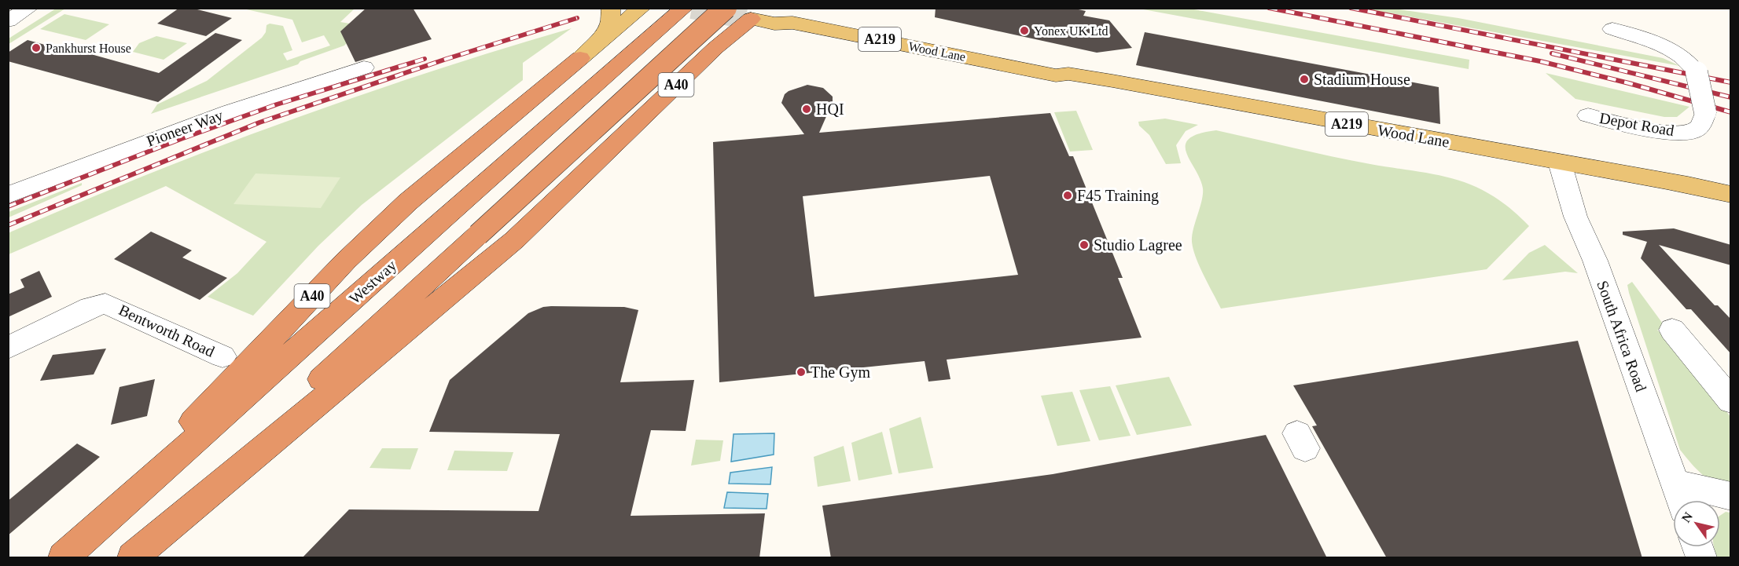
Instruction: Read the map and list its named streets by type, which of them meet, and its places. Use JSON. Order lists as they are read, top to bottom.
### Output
{
  "streets": {
    "highway": ["A40", "Westway"],
    "main road": ["A219", "Wood Lane"],
    "street": [
      "Depot Road",
      "Pioneer Way",
      "Bentworth Road",
      "South Africa Road"
    ]
  },
  "crossings": [
    ["Wood Lane", "A40"],
    ["Wood Lane", "South Africa Road"],
    ["A40", "Westway"]
  ],
  "places": [
    "Yonex UK Ltd",
    "Pankhurst House",
    "Stadium House",
    "HQI",
    "F45 Training",
    "Studio Lagree",
    "The Gym"
  ],
  "north": "top left"
}
